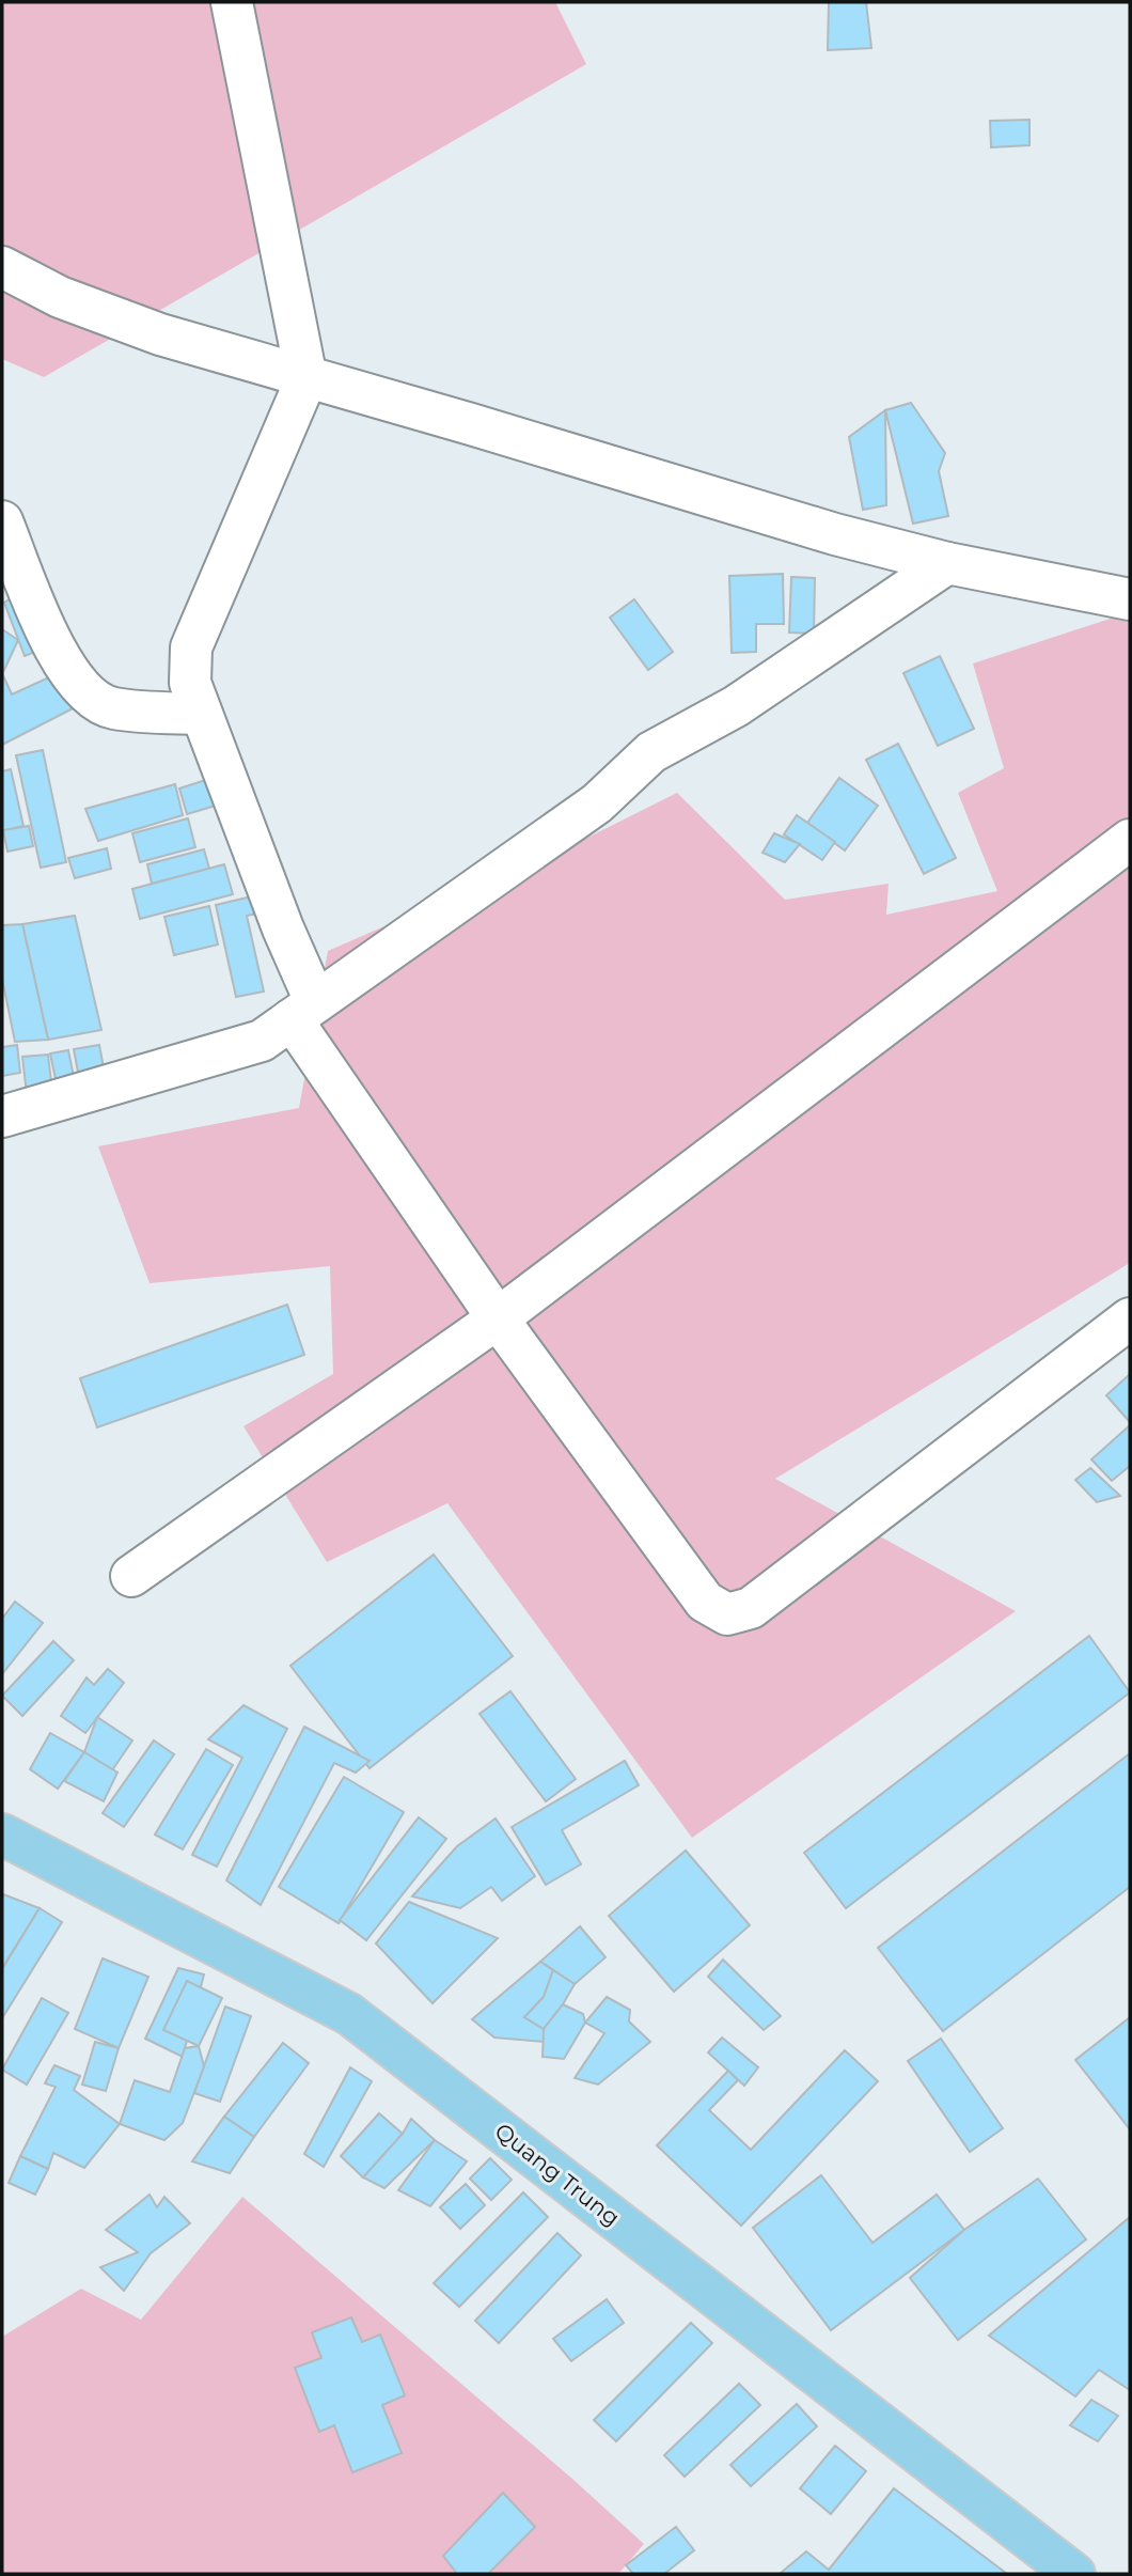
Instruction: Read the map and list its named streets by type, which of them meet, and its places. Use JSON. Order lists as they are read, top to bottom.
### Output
{
  "streets": {
    "main road": ["Quang Trung"]
  }
}
